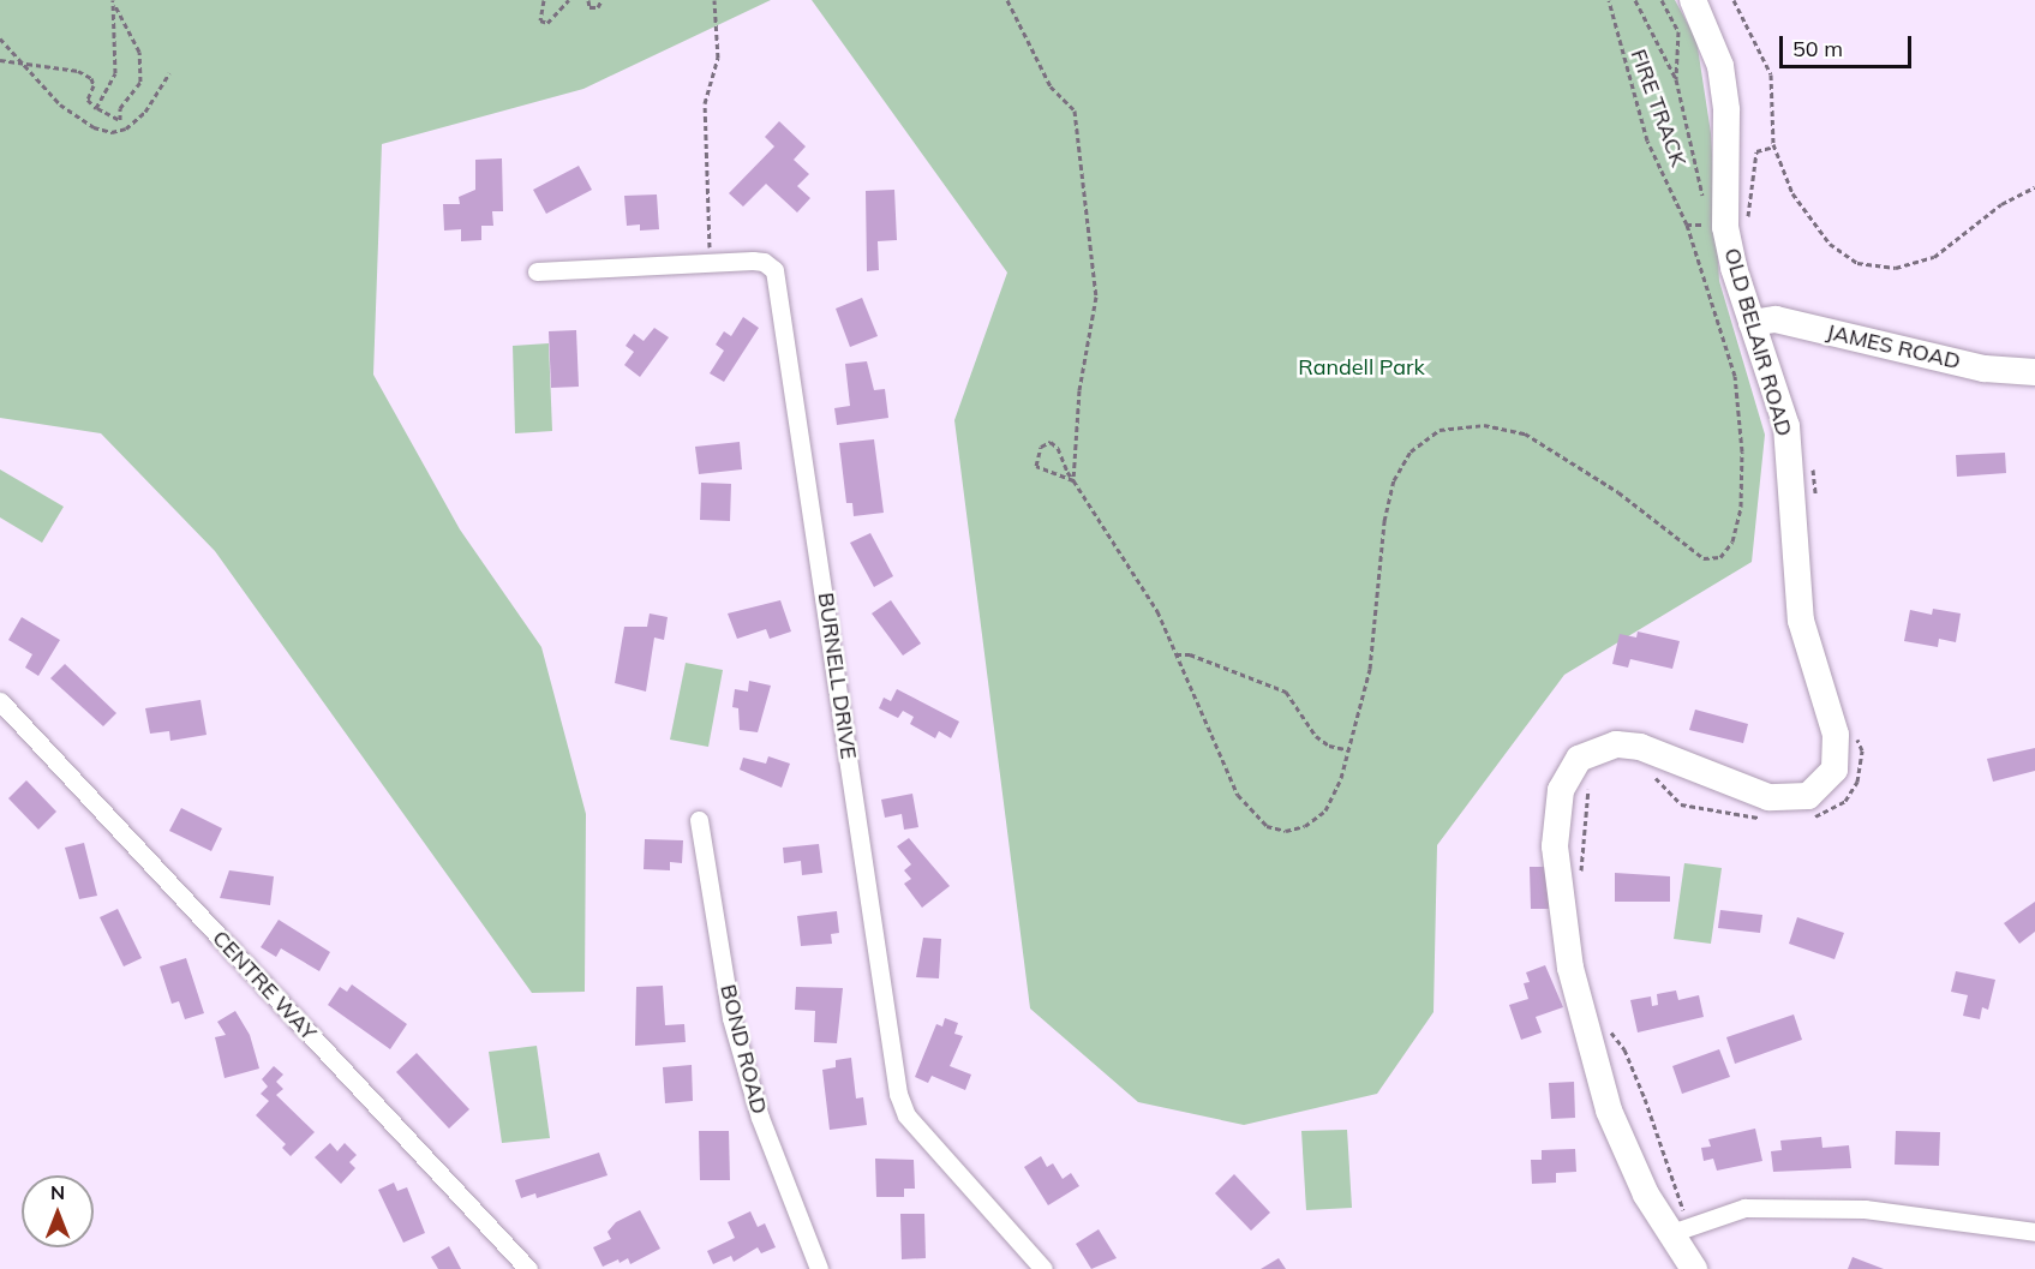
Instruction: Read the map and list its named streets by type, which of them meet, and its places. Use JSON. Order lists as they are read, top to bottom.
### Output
{
  "streets": {
    "main road": ["OLD BELAIR ROAD", "JAMES ROAD"],
    "street": ["BURNELL DRIVE", "CENTRE WAY", "BOND ROAD"],
    "path": ["FIRE TRACK"]
  },
  "crossings": [
    ["OLD BELAIR ROAD", "JAMES ROAD"]
  ],
  "parks": ["Randell Park"],
  "scale_bar": "50 m",
  "north": "top"
}
